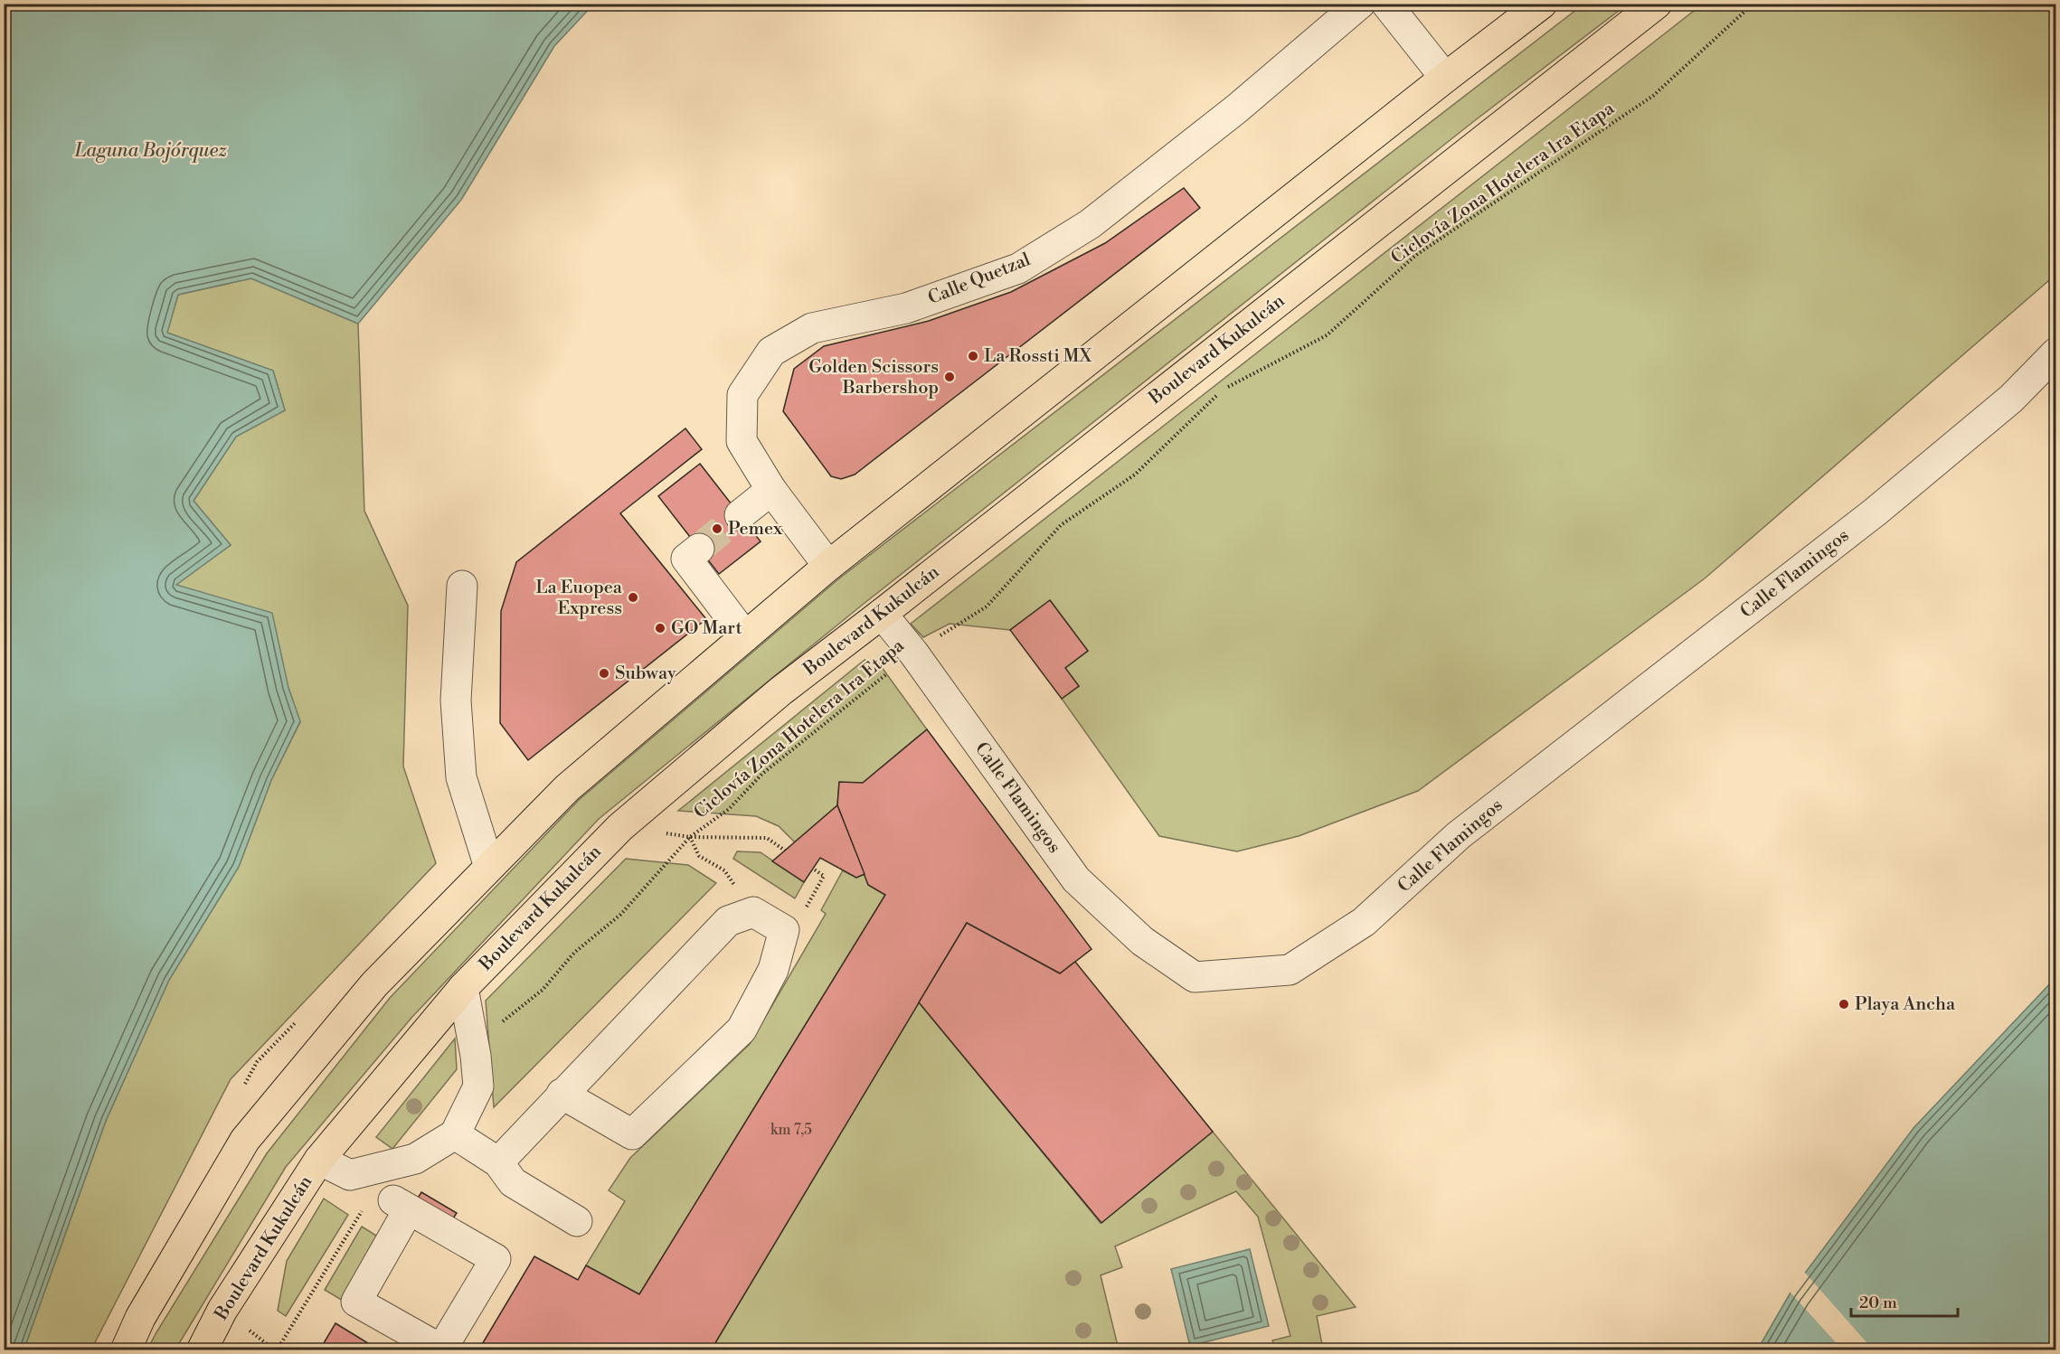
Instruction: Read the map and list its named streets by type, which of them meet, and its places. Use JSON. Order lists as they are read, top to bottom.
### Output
{
  "streets": {
    "main road": ["Boulevard Kukulcán"],
    "street": ["Calle Quetzal", "Calle Flamingos"],
    "path": ["Ciclovía Zona Hotelera 1ra Etapa"]
  },
  "crossings": [
    ["Ciclovía Zona Hotelera 1ra Etapa", "Calle Flamingos"],
    ["Boulevard Kukulcán", "Calle Flamingos"]
  ],
  "water": ["Laguna Bojórquez"],
  "places": [
    "La Rossti MX",
    "Golden Scissors Barbershop",
    "Pemex",
    "La Euopea Express",
    "GO Mart",
    "Subway",
    "Playa Ancha"
  ],
  "house_numbers": ["km 7,5"],
  "scale_bar": "20 m"
}
